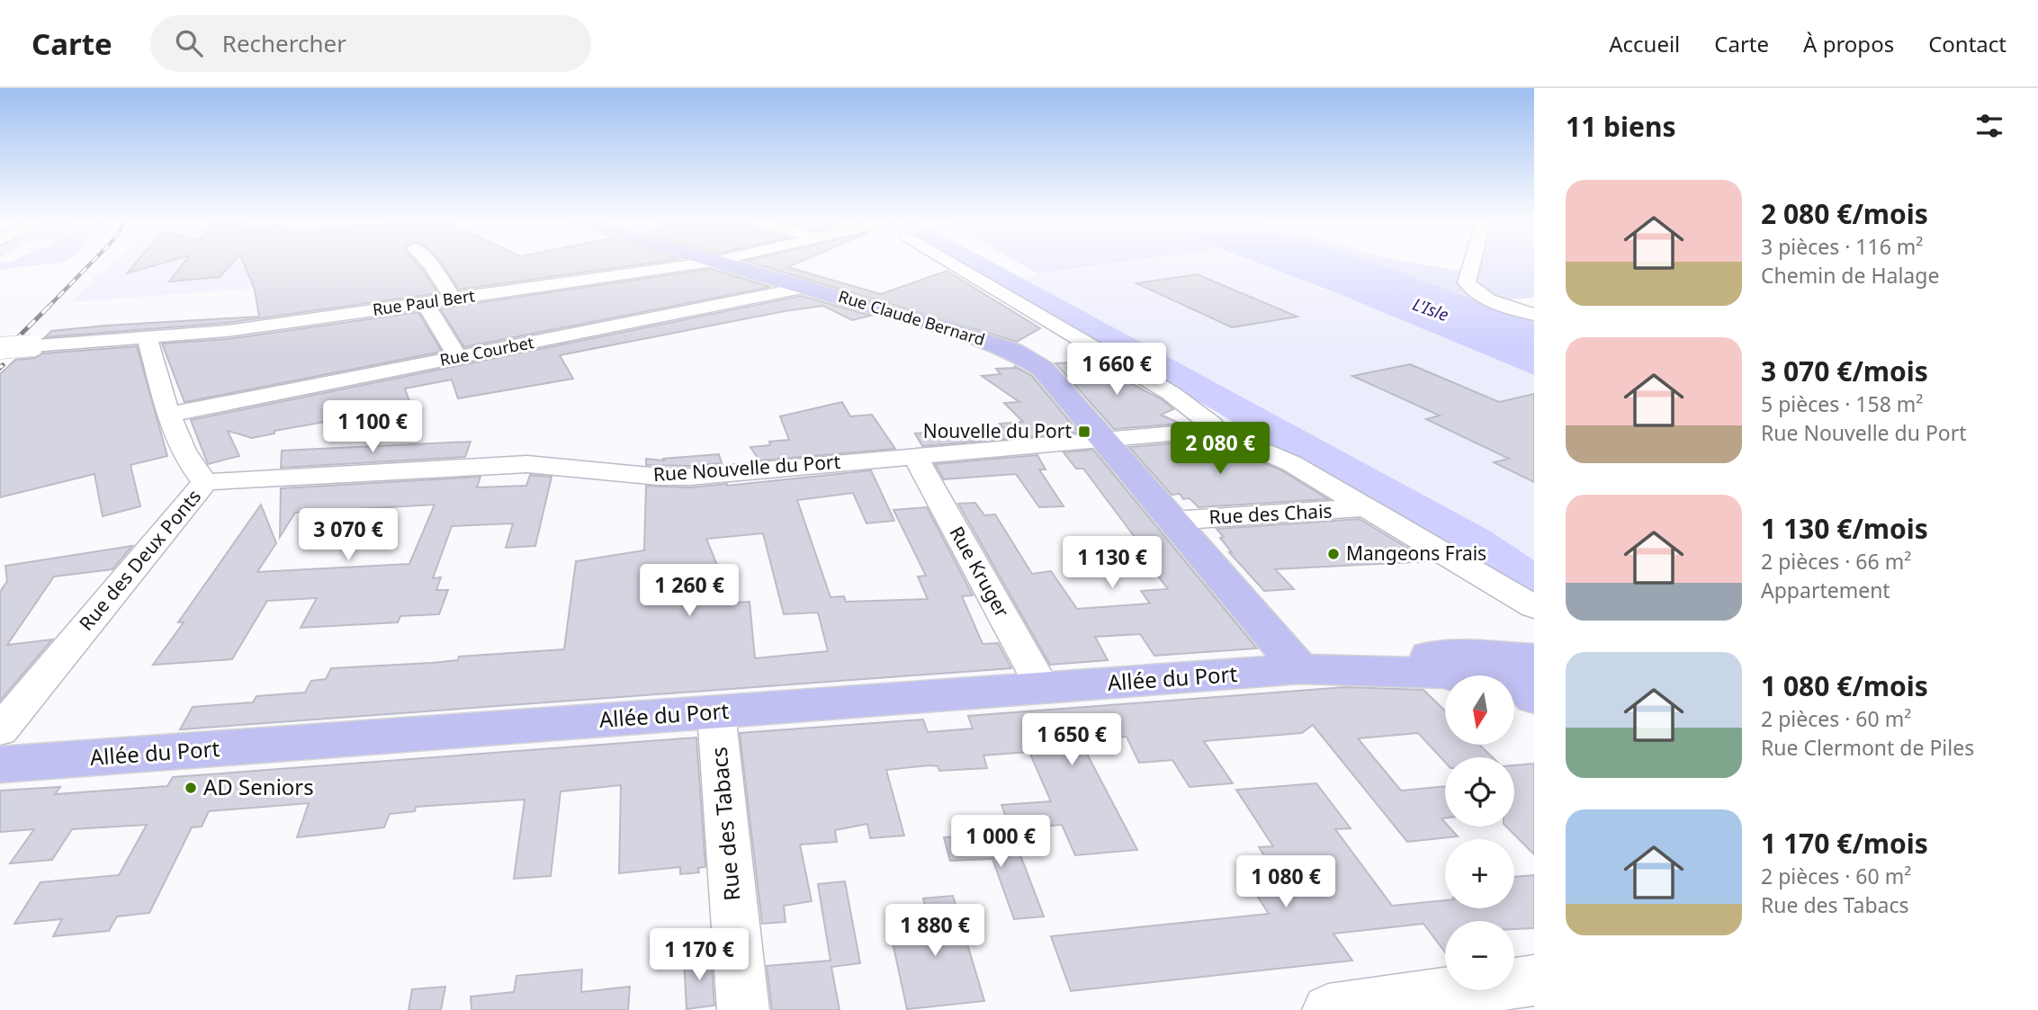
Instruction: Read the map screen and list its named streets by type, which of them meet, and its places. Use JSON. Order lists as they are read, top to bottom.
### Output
{
  "streets": {
    "main road": ["Rue Claude Bernard", "Allée du Port"],
    "street": [
      "Rue Paul Bert",
      "Rue Courbet",
      "Rue Nouvelle du Port",
      "Rue des Chais",
      "Rue des Deux Ponts",
      "Rue Kruger",
      "Rue des Tabacs"
    ]
  },
  "crossings": [
    ["Rue Paul Bert", "Rue des Deux Ponts"],
    ["Rue Claude Bernard", "Rue Courbet"],
    ["Rue Claude Bernard", "Rue Nouvelle du Port"],
    ["Rue Claude Bernard", "Rue des Chais"],
    ["Rue Claude Bernard", "Allée du Port"],
    ["Rue Courbet", "Rue des Deux Ponts"],
    ["Rue Nouvelle du Port", "Rue des Deux Ponts"],
    ["Rue Nouvelle du Port", "Rue Kruger"],
    ["Rue Kruger", "Allée du Port"],
    ["Allée du Port", "Rue des Tabacs"]
  ],
  "water": ["L'Isle"],
  "places": {
    "transit": ["Nouvelle du Port"],
    "other": ["Mangeons Frais", "AD Seniors"]
  },
  "north": "bottom",
  "page": {
    "header": "Carte",
    "search": "Rechercher",
    "nav": [
      "Accueil",
      "Carte",
      "À propos",
      "Contact"
    ],
    "heading": "11 biens",
    "list": [
      {
        "name": "2 080 €/mois",
        "note": "3 pièces · 116 m² · Chemin de Halage"
      },
      {
        "name": "3 070 €/mois",
        "note": "5 pièces · 158 m² · Rue Nouvelle du Port"
      },
      {
        "name": "1 130 €/mois",
        "note": "2 pièces · 66 m² · Appartement"
      },
      {
        "name": "1 080 €/mois",
        "note": "2 pièces · 60 m² · Rue Clermont de Piles"
      },
      {
        "name": "1 170 €/mois",
        "note": "2 pièces · 60 m² · Rue des Tabacs"
      }
    ],
    "price": [
      "1 660 €",
      "1 100 €",
      "2 080 €",
      "3 070 €",
      "1 130 €",
      "1 260 €",
      "1 650 €",
      "1 000 €",
      "1 080 €",
      "1 880 €",
      "1 170 €"
    ],
    "map_buttons": ["+", "−"]
  }
}
